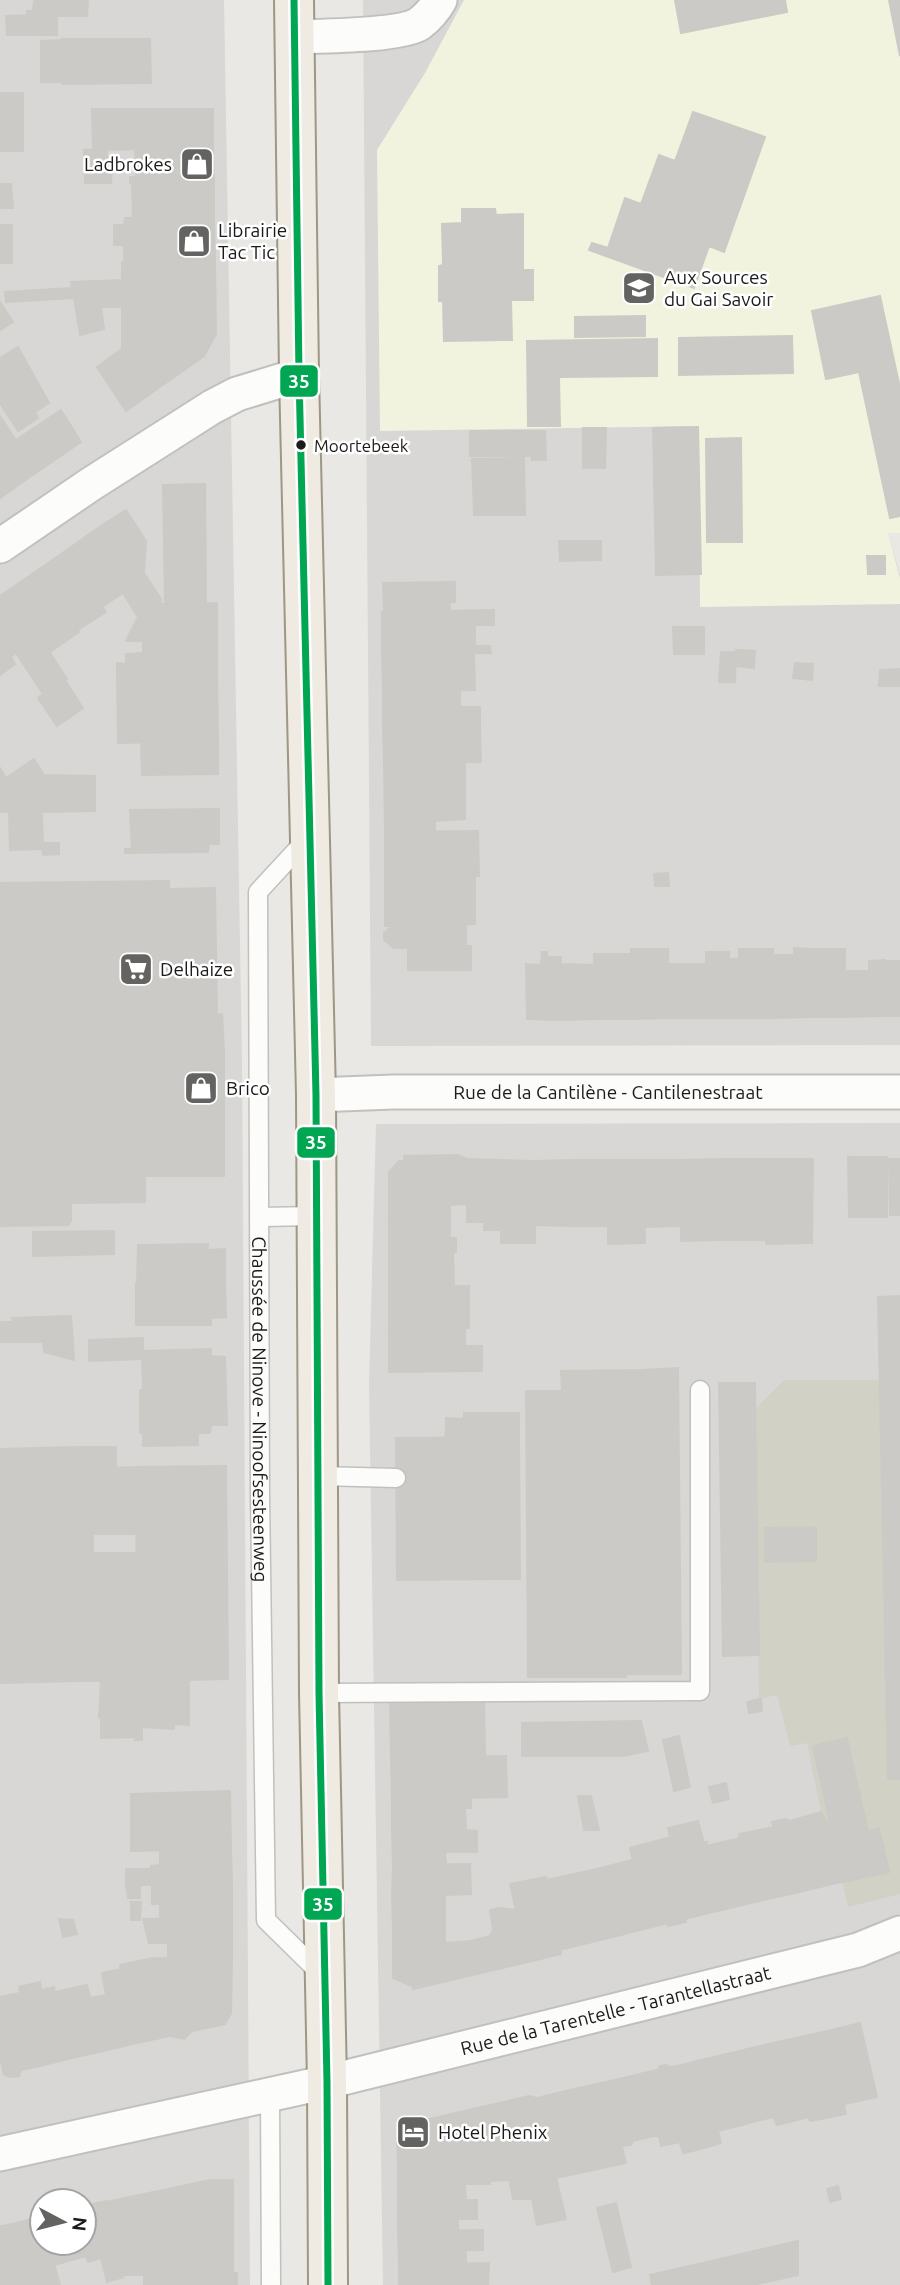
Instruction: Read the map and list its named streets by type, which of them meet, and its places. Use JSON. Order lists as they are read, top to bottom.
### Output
{
  "streets": {
    "street": ["Rue de la Cantilène - Cantilenestraat", "Rue de la Tarentelle - Tarantellastraat"],
    "lane": ["Chaussée de Ninove - Ninoofsesteenweg"]
  },
  "places": {
    "shop": ["Ladbrokes", "Librairie Tac Tic", "Brico"],
    "school or university": ["Aux Sources du Gai Savoir"],
    "other": ["Moortebeek"],
    "supermarket": ["Delhaize"],
    "hotel": ["Hotel Phenix"]
  },
  "lines": ["transit line 35"],
  "north": "right"
}
